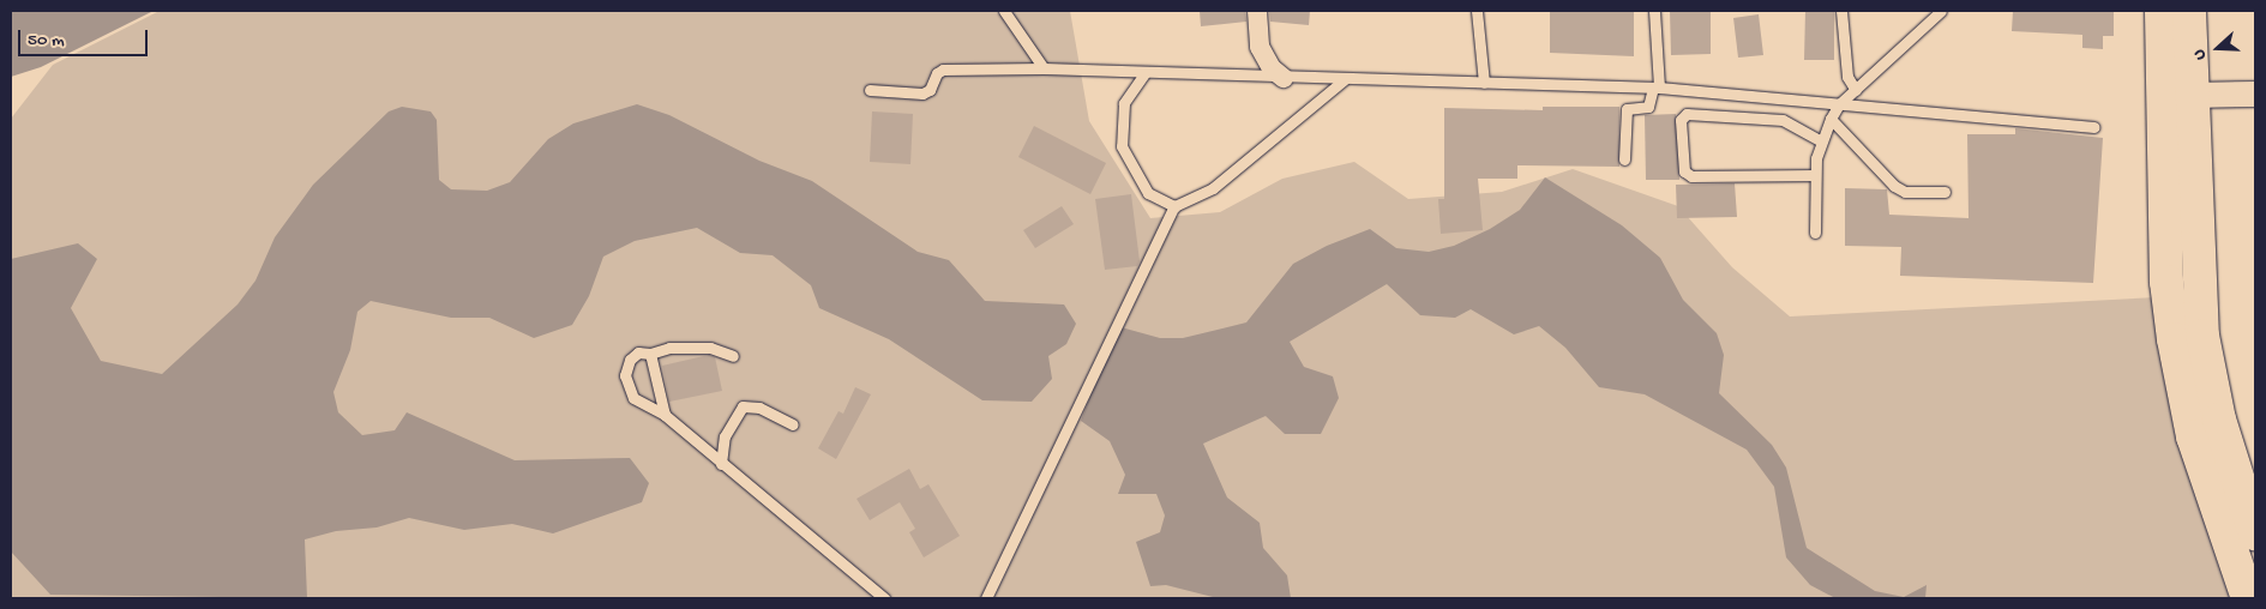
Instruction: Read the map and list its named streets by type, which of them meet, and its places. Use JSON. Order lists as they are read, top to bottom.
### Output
{
  "scale_bar": "50 m",
  "north": "left"
}
